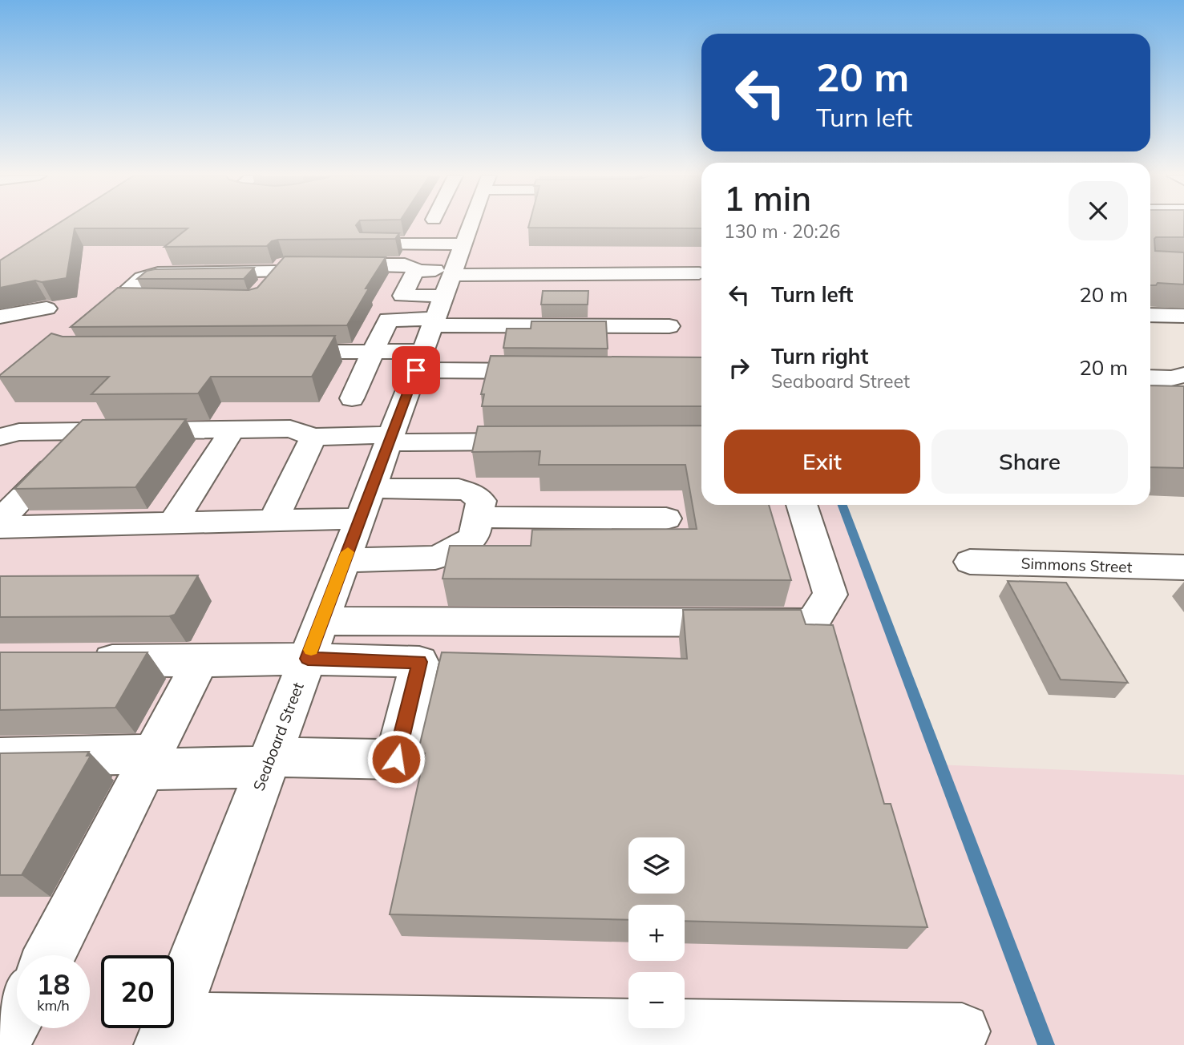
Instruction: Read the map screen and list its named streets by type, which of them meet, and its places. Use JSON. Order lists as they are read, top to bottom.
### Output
{
  "streets": {
    "street": ["Simmons Street", "Seaboard Street"]
  },
  "page": {
    "turn": ["20 m", "Turn left"],
    "heading": ["1 min", "130 m · 20:26"],
    "list": [
      {
        "name": "Turn left",
        "value": "20 m"
      },
      {
        "name": "Turn right",
        "note": "Seaboard Street",
        "value": "20 m"
      }
    ],
    "buttons": ["Exit", "Share"],
    "map_buttons": ["+", "−"],
    "speed": "18 km/h",
    "limit": "20"
  }
}
